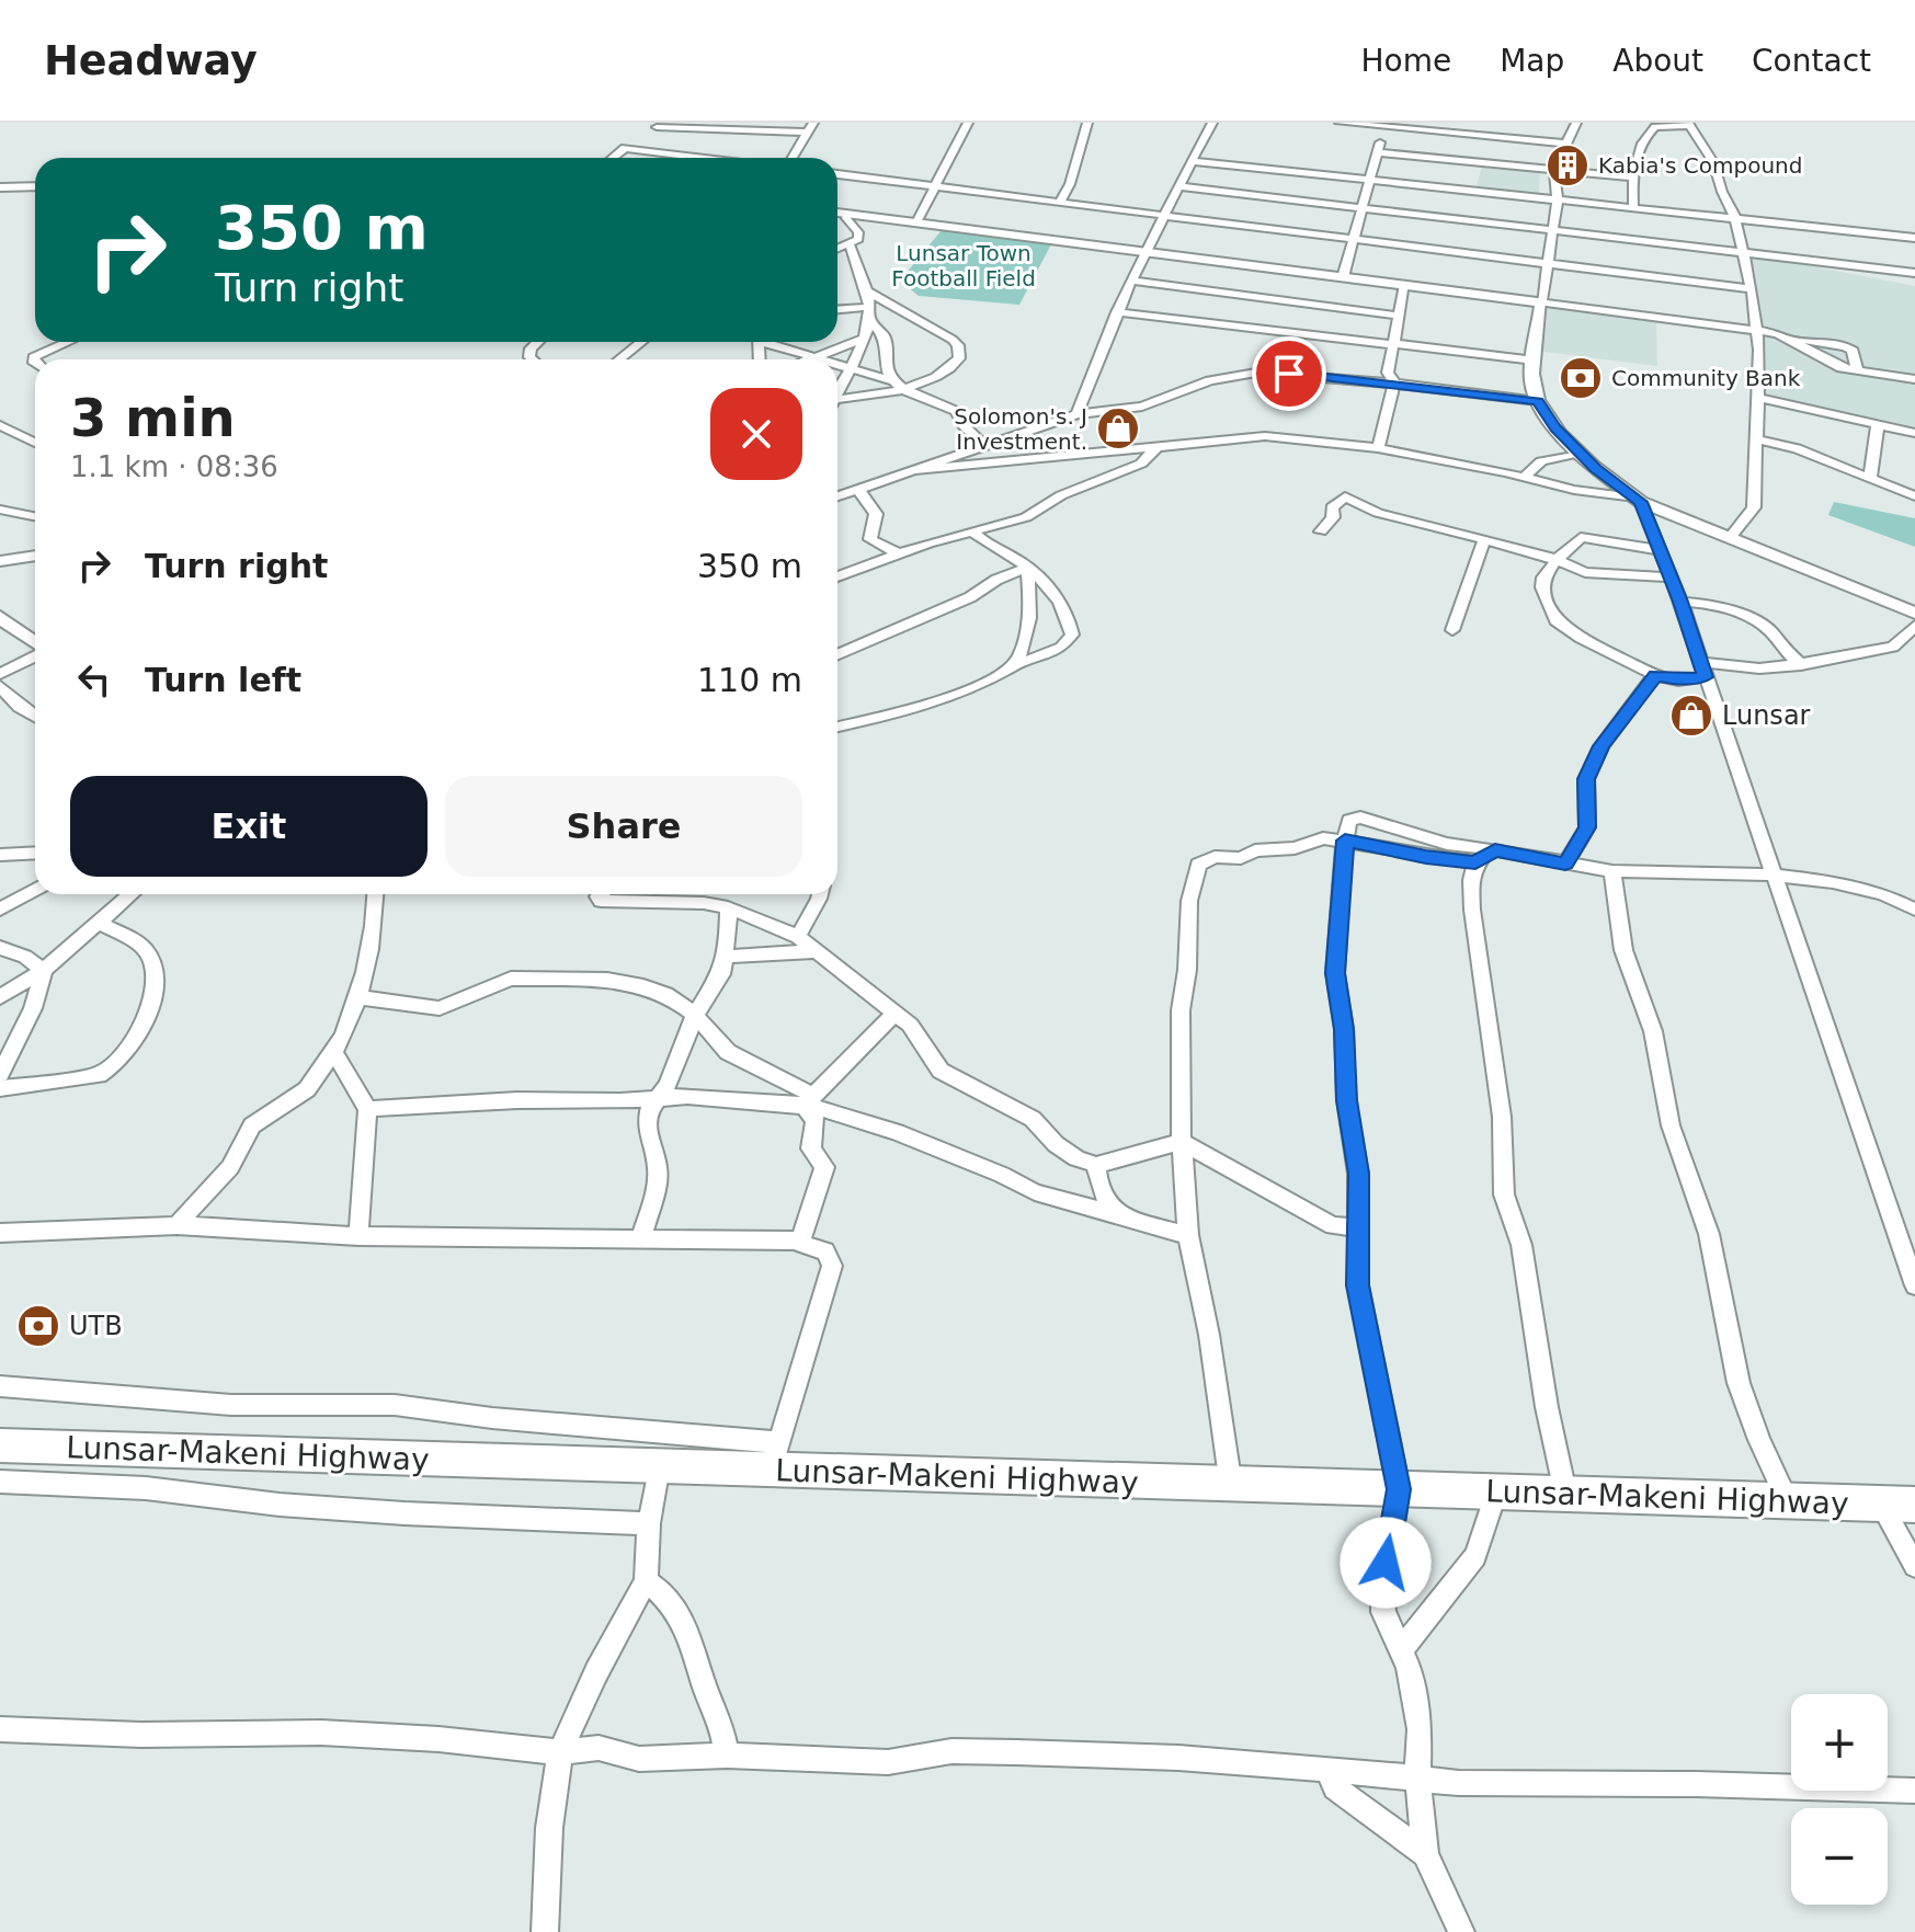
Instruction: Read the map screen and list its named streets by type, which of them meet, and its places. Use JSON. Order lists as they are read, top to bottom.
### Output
{
  "streets": {
    "main road": ["Lunsar-Makeni Highway"]
  },
  "parks": ["Lunsar Town Football Field"],
  "places": {
    "building": ["Kabia's Compound"],
    "bank": ["Community Bank", "UTB"],
    "shop": ["Solomon's. J Investment.", "Lunsar"]
  },
  "page": {
    "header": "Headway",
    "nav": [
      "Home",
      "Map",
      "About",
      "Contact"
    ],
    "turn": ["350 m", "Turn right"],
    "heading": ["3 min", "1.1 km · 08:36"],
    "list": [
      {
        "name": "Turn right",
        "value": "350 m"
      },
      {
        "name": "Turn left",
        "value": "110 m"
      }
    ],
    "buttons": ["Exit", "Share"],
    "map_buttons": ["+", "−"]
  }
}
